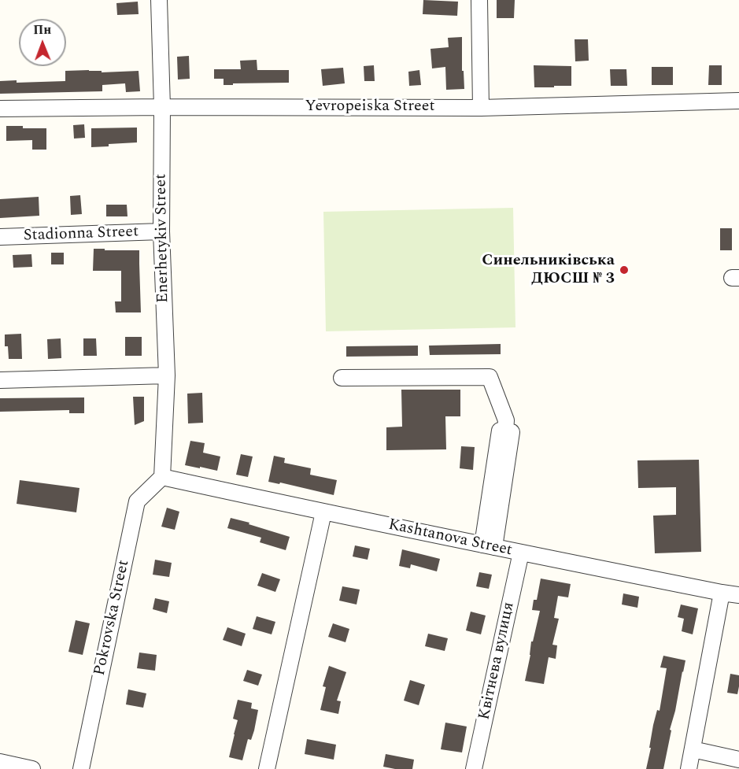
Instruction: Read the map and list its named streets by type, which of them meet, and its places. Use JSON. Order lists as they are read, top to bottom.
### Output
{
  "streets": {
    "street": [
      "Yevropeiska Street",
      "Stadionna Street",
      "Enerhetykiv Street",
      "Kashtanova Street",
      "Pokrovska Street",
      "Квітнева вулиця"
    ]
  },
  "crossings": [
    ["Yevropeiska Street", "Enerhetykiv Street"],
    ["Stadionna Street", "Enerhetykiv Street"],
    ["Enerhetykiv Street", "Kashtanova Street"],
    ["Enerhetykiv Street", "Pokrovska Street"],
    ["Kashtanova Street", "Pokrovska Street"],
    ["Kashtanova Street", "Квітнева вулиця"]
  ],
  "places": ["Синельниківська ДЮСШ № 3"],
  "north": "top"
}
